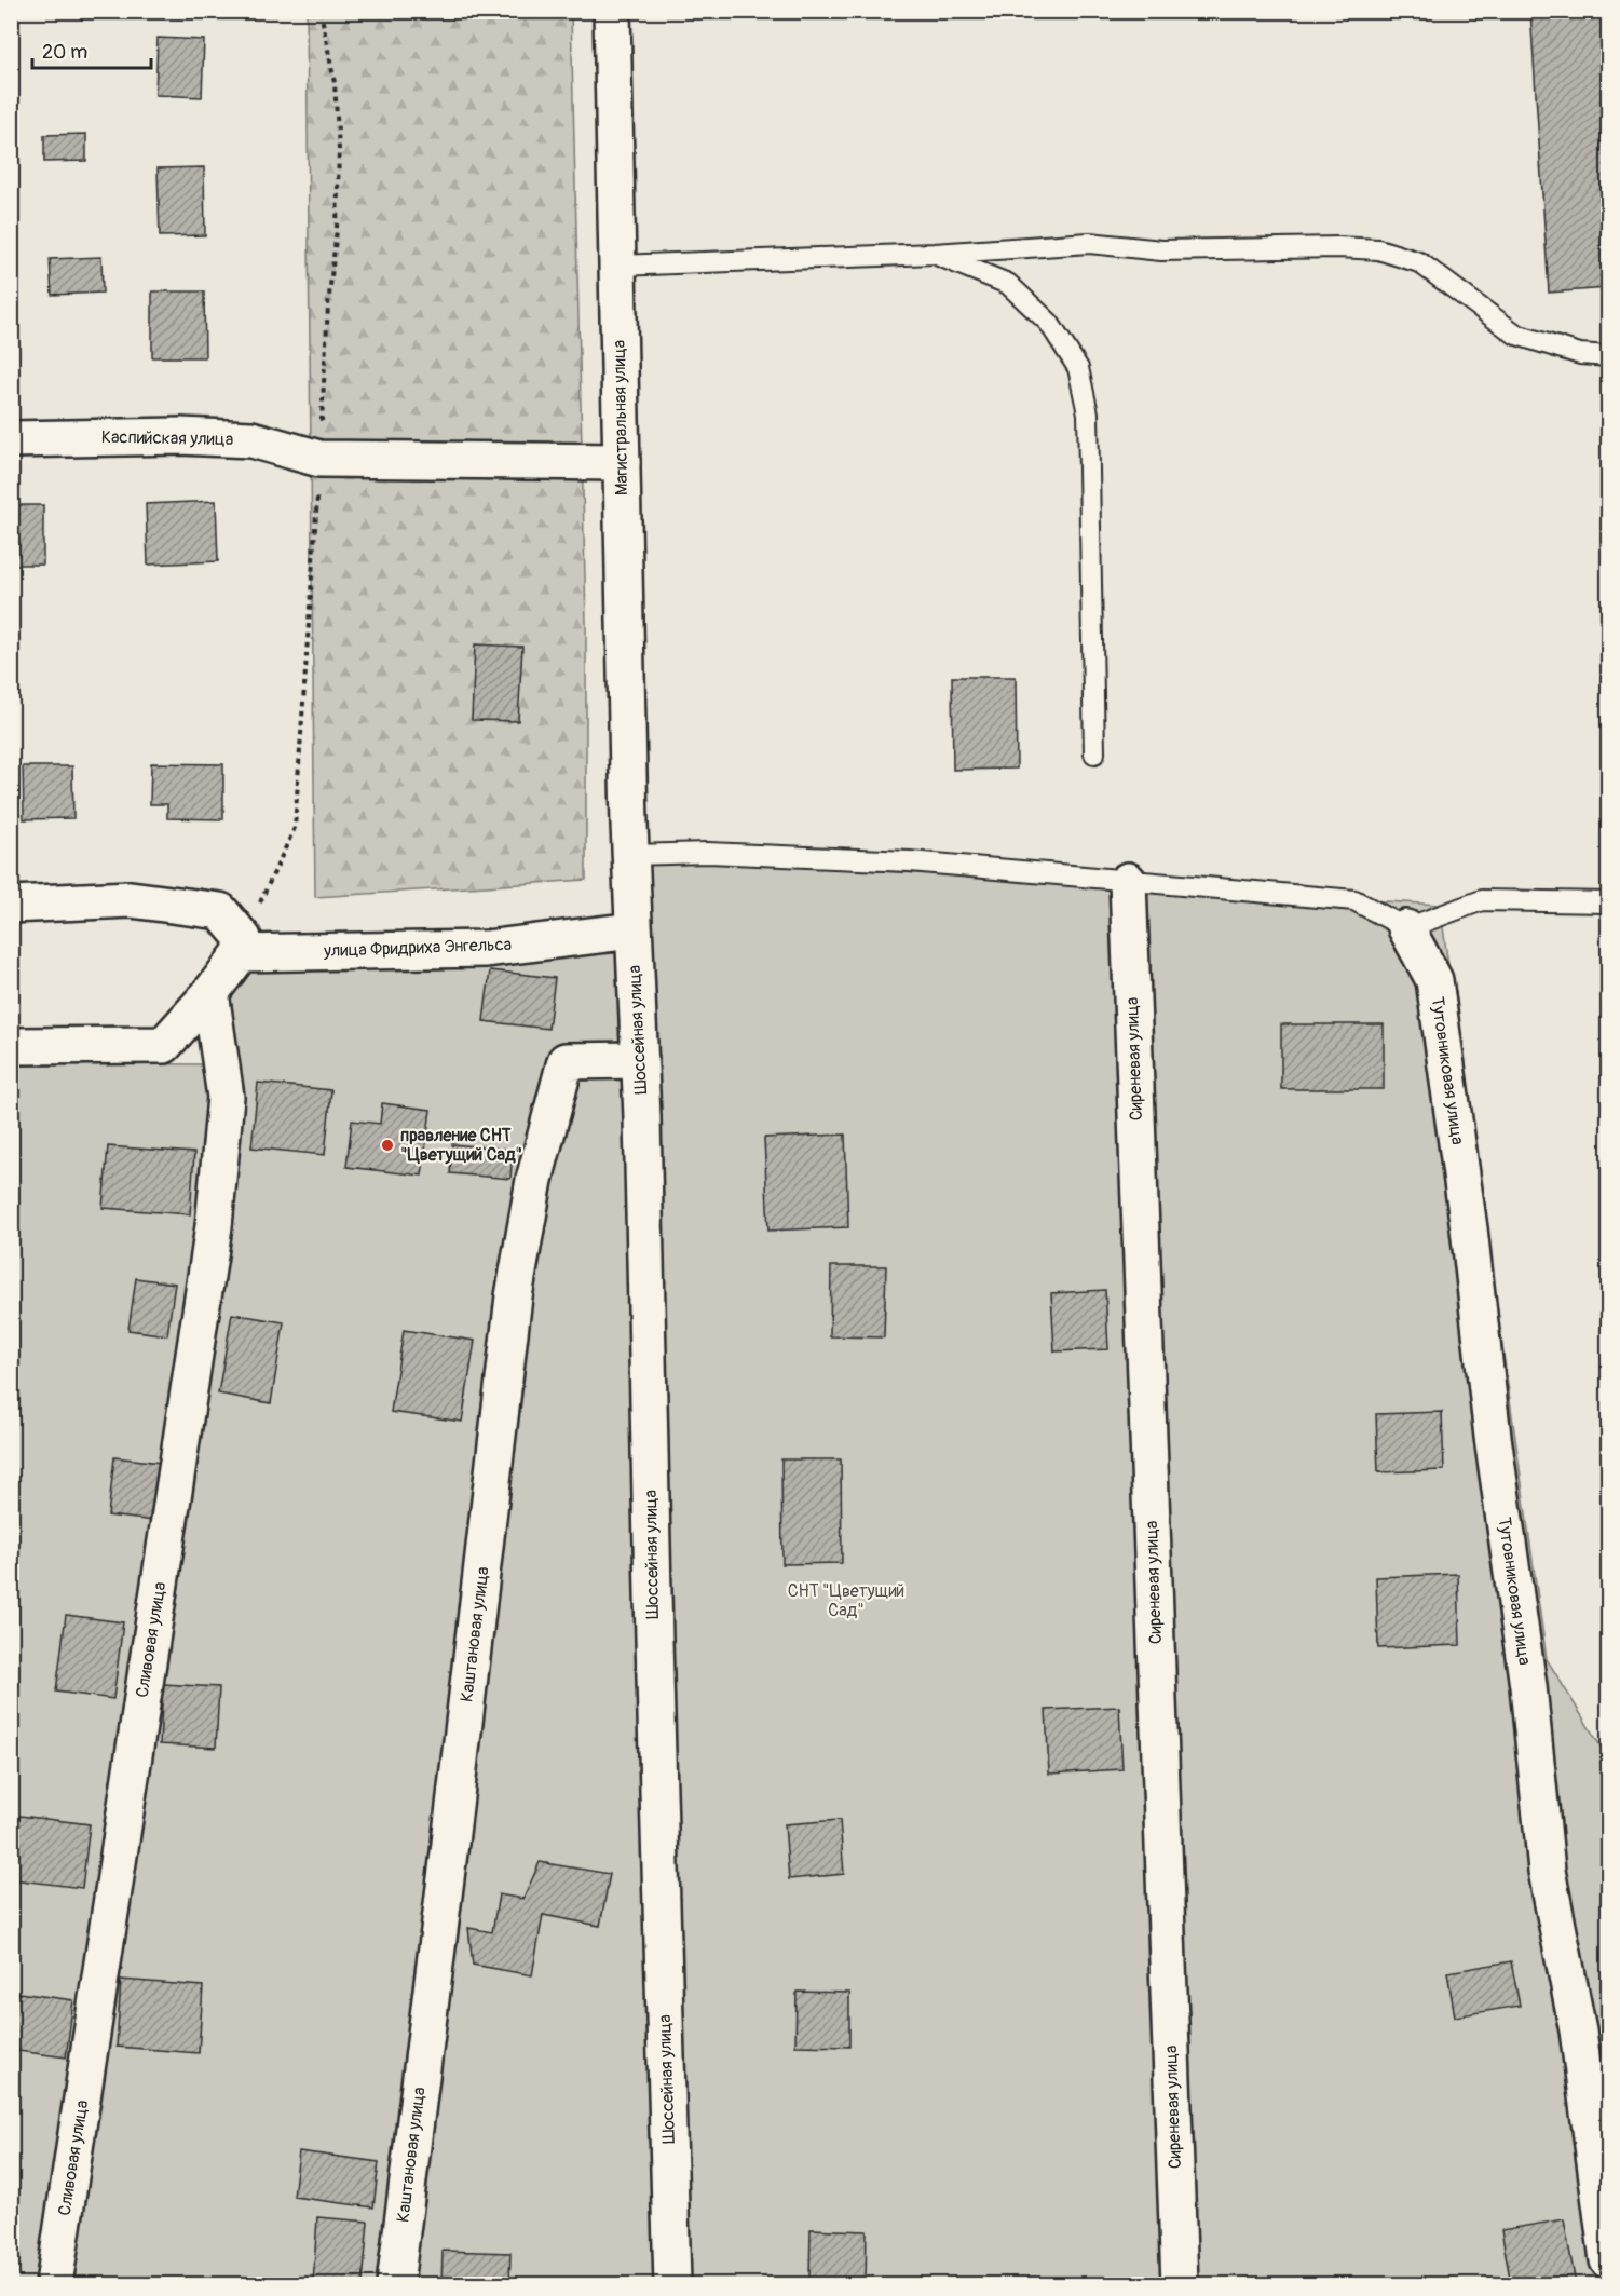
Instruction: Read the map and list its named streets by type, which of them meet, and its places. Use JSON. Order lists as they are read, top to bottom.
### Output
{
  "streets": {
    "street": [
      "Магистральная улица",
      "Каспийская улица",
      "улица Фридриха Энгельса",
      "Шоссейная улица",
      "Сиреневая улица",
      "Тутовниковая улица",
      "Каштановая улица",
      "Сливовая улица"
    ]
  },
  "crossings": [
    ["Магистральная улица", "Каспийская улица"],
    ["Магистральная улица", "Шоссейная улица"],
    ["улица Фридриха Энгельса", "Шоссейная улица"],
    ["Шоссейная улица", "Каштановая улица"]
  ],
  "parks": ["СНТ \"Цветущий Сад\""],
  "places": ["правление СНТ \"Цветущий Сад\""],
  "scale_bar": "20 m"
}
